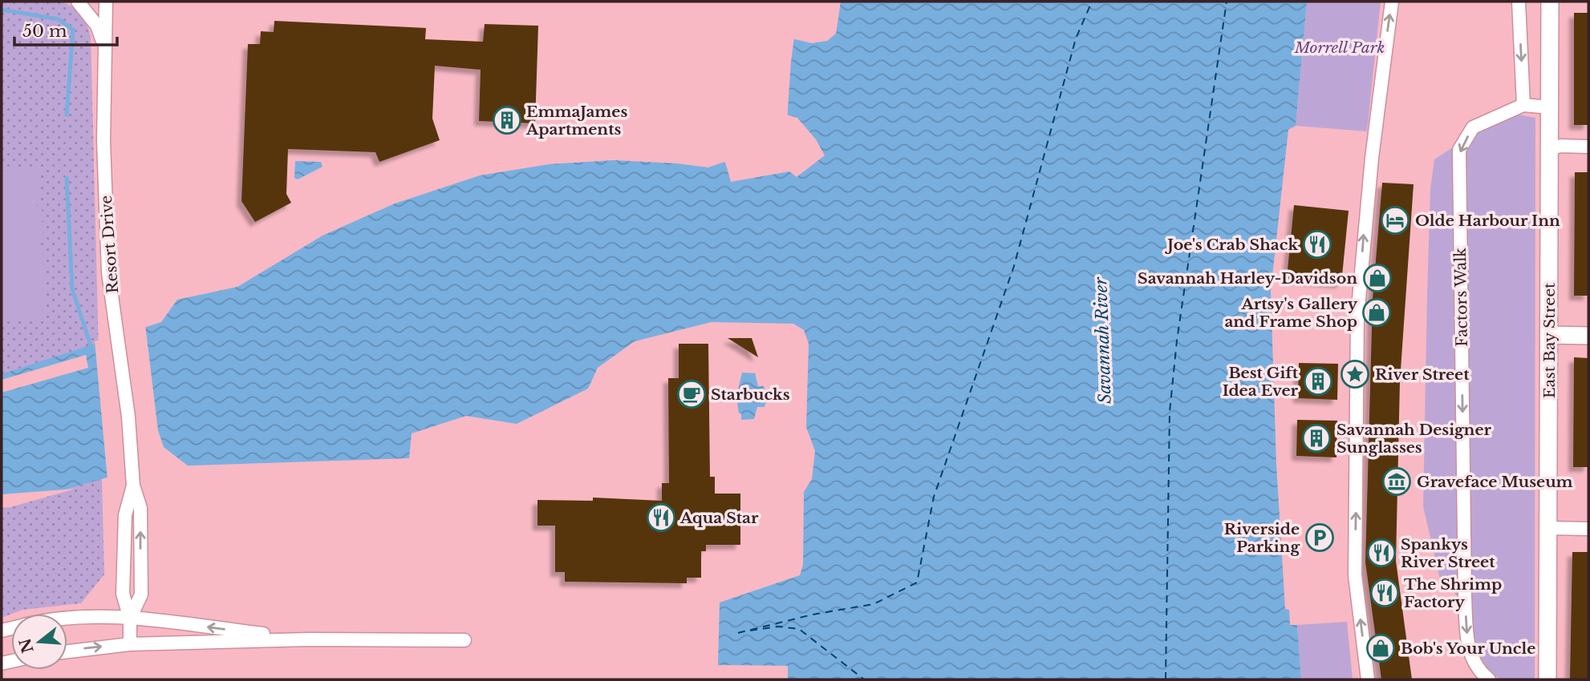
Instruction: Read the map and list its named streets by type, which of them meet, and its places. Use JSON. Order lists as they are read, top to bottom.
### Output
{
  "streets": {
    "main road": ["East Bay Street"],
    "street": ["Resort Drive", "Factors Walk"]
  },
  "crossings": [
    ["Factors Walk", "East Bay Street"]
  ],
  "water": ["Savannah River"],
  "parks": ["Morrell Park"],
  "places": {
    "building": ["EmmaJames Apartments", "Best Gift Idea Ever", "Savannah Designer Sunglasses"],
    "hotel": ["Olde Harbour Inn"],
    "restaurant": [
      "Joe's Crab Shack",
      "Aqua Star",
      "Spankys River Street",
      "The Shrimp Factory"
    ],
    "shop": ["Savannah Harley-Davidson", "Artsy's Gallery and Frame Shop", "Bob's Your Uncle"],
    "place": ["River Street"],
    "cafe": ["Starbucks"],
    "museum": ["Graveface Museum"],
    "parking": ["Riverside Parking"]
  },
  "scale_bar": "50 m",
  "north": "left"
}
